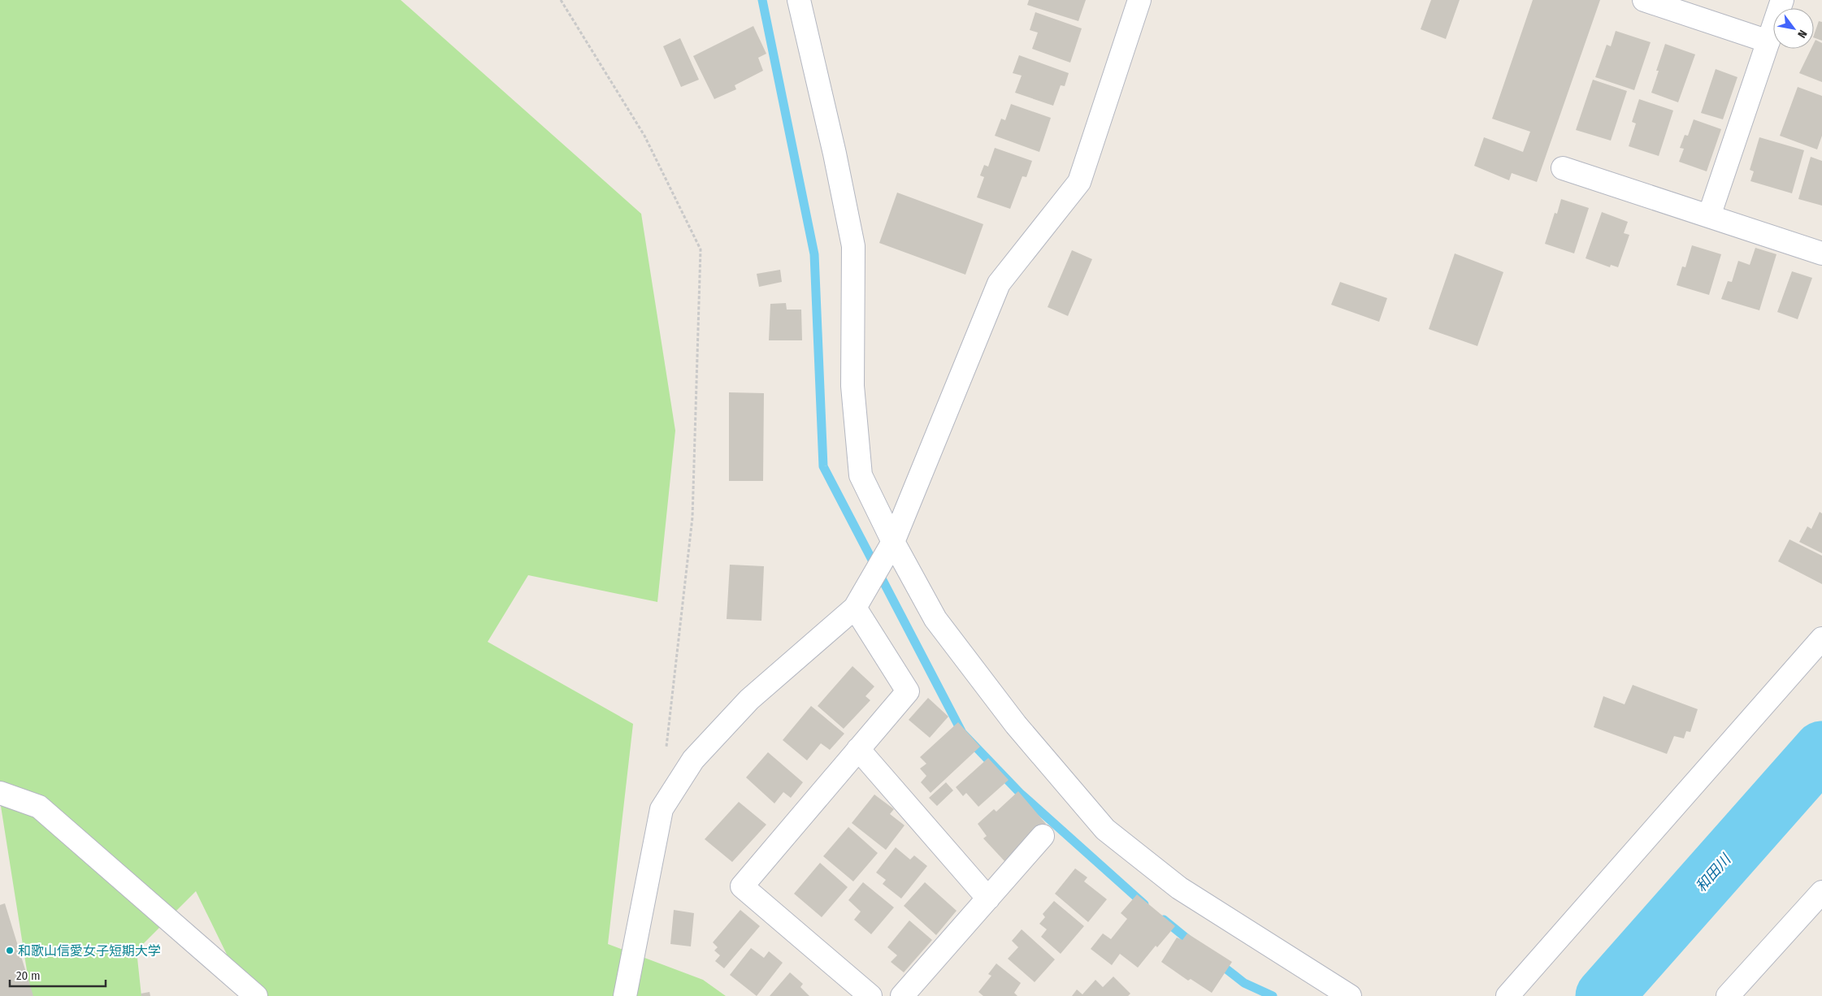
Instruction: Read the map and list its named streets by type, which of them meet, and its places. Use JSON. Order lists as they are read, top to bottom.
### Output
{
  "water": ["和田川"],
  "places": ["和歌山信愛女子短期大学"],
  "scale_bar": "20 m",
  "north": "bottom right"
}
